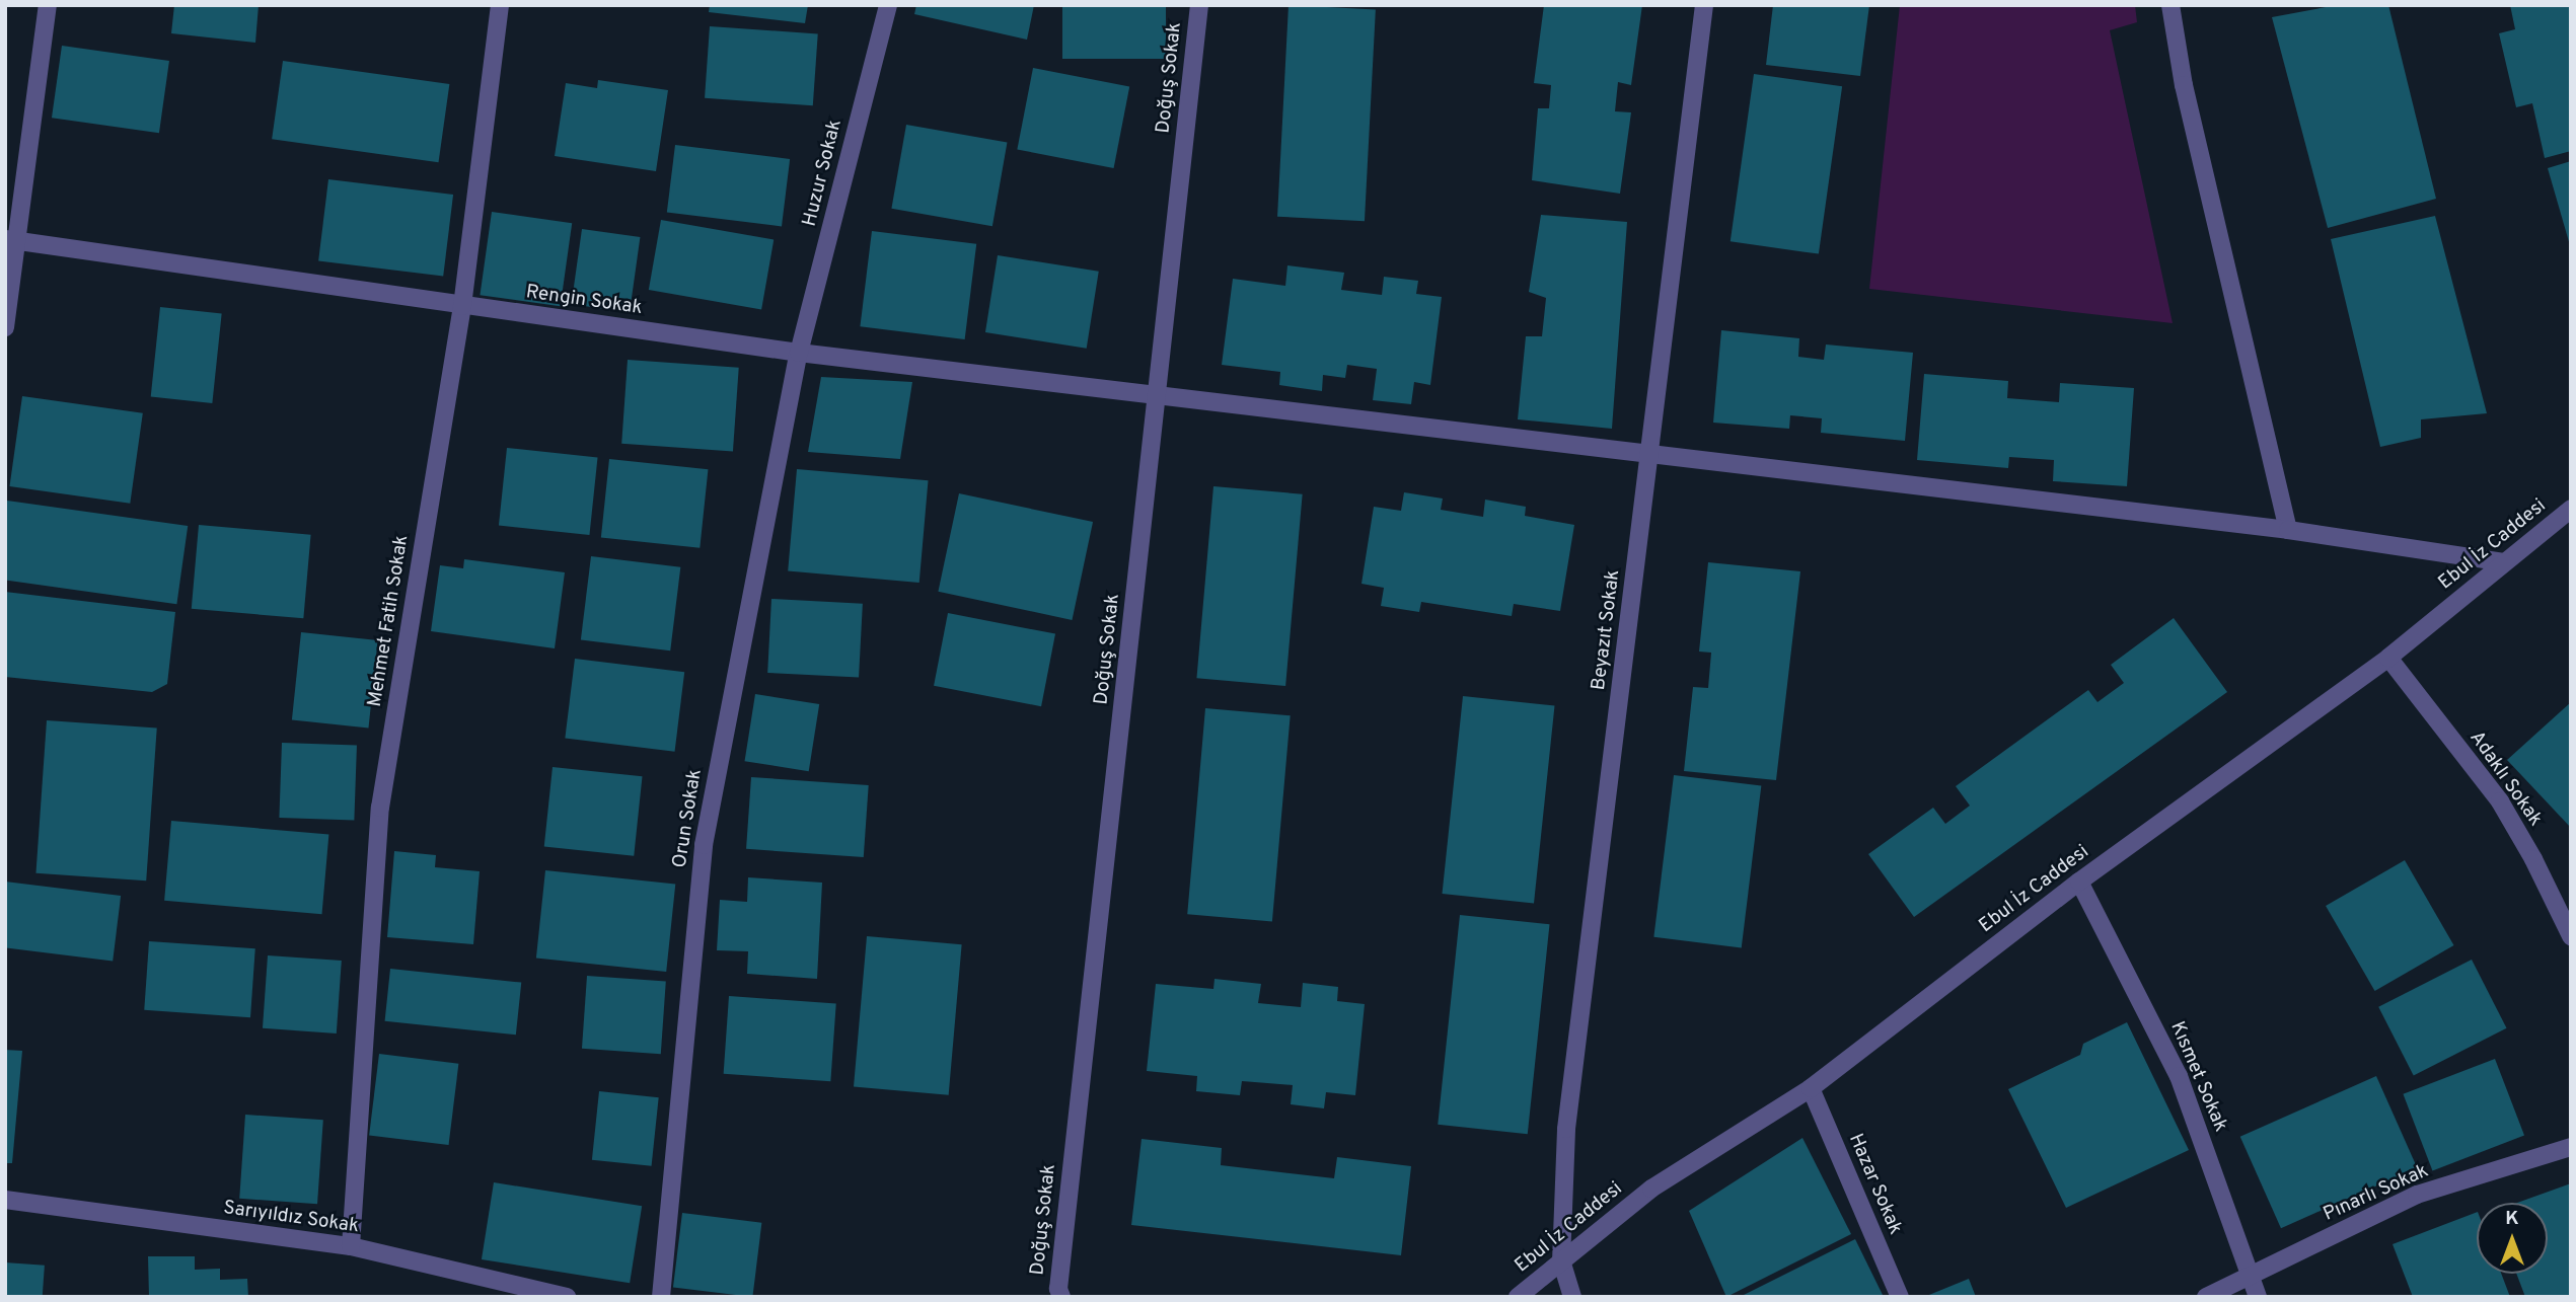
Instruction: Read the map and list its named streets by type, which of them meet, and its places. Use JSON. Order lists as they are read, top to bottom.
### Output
{
  "streets": {
    "street": [
      "Doğuş Sokak",
      "Huzur Sokak",
      "Rengin Sokak",
      "Ebul İz Caddesi",
      "Mehmet Fatih Sokak",
      "Beyazıt Sokak",
      "Adaklı Sokak",
      "Orun Sokak",
      "Kısmet Sokak",
      "Hazar Sokak",
      "Pınarlı Sokak",
      "Sarıyıldız Sokak"
    ]
  },
  "crossings": [
    ["Doğuş Sokak", "Rengin Sokak"],
    ["Huzur Sokak", "Rengin Sokak"],
    ["Huzur Sokak", "Orun Sokak"],
    ["Rengin Sokak", "Ebul İz Caddesi"],
    ["Rengin Sokak", "Mehmet Fatih Sokak"],
    ["Rengin Sokak", "Beyazıt Sokak"],
    ["Rengin Sokak", "Orun Sokak"],
    ["Ebul İz Caddesi", "Beyazıt Sokak"],
    ["Ebul İz Caddesi", "Adaklı Sokak"],
    ["Ebul İz Caddesi", "Kısmet Sokak"],
    ["Ebul İz Caddesi", "Hazar Sokak"],
    ["Mehmet Fatih Sokak", "Sarıyıldız Sokak"],
    ["Kısmet Sokak", "Pınarlı Sokak"]
  ],
  "north": "top"
}
